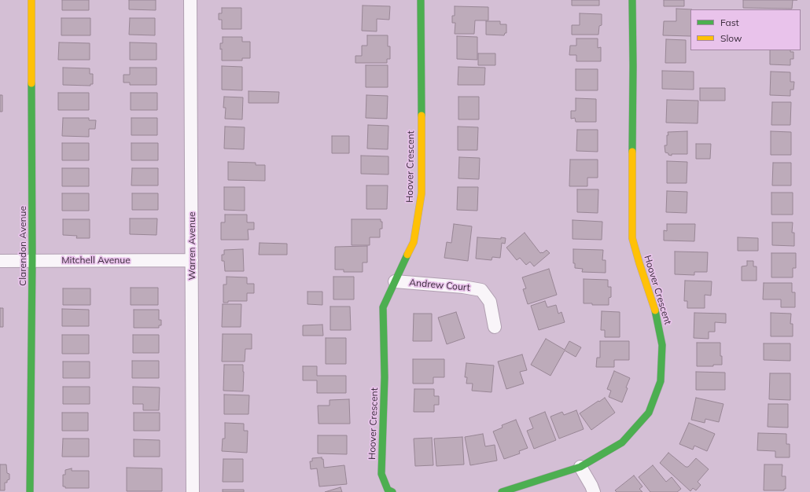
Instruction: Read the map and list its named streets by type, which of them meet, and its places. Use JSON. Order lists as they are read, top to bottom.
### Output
{
  "streets": {
    "street": [
      "Hoover Crescent",
      "Clarendon Avenue",
      "Warren Avenue",
      "Mitchell Avenue",
      "Andrew Court"
    ]
  },
  "crossings": [
    ["Hoover Crescent", "Andrew Court"],
    ["Clarendon Avenue", "Mitchell Avenue"],
    ["Warren Avenue", "Mitchell Avenue"]
  ],
  "legend": ["Fast", "Slow"]
}
